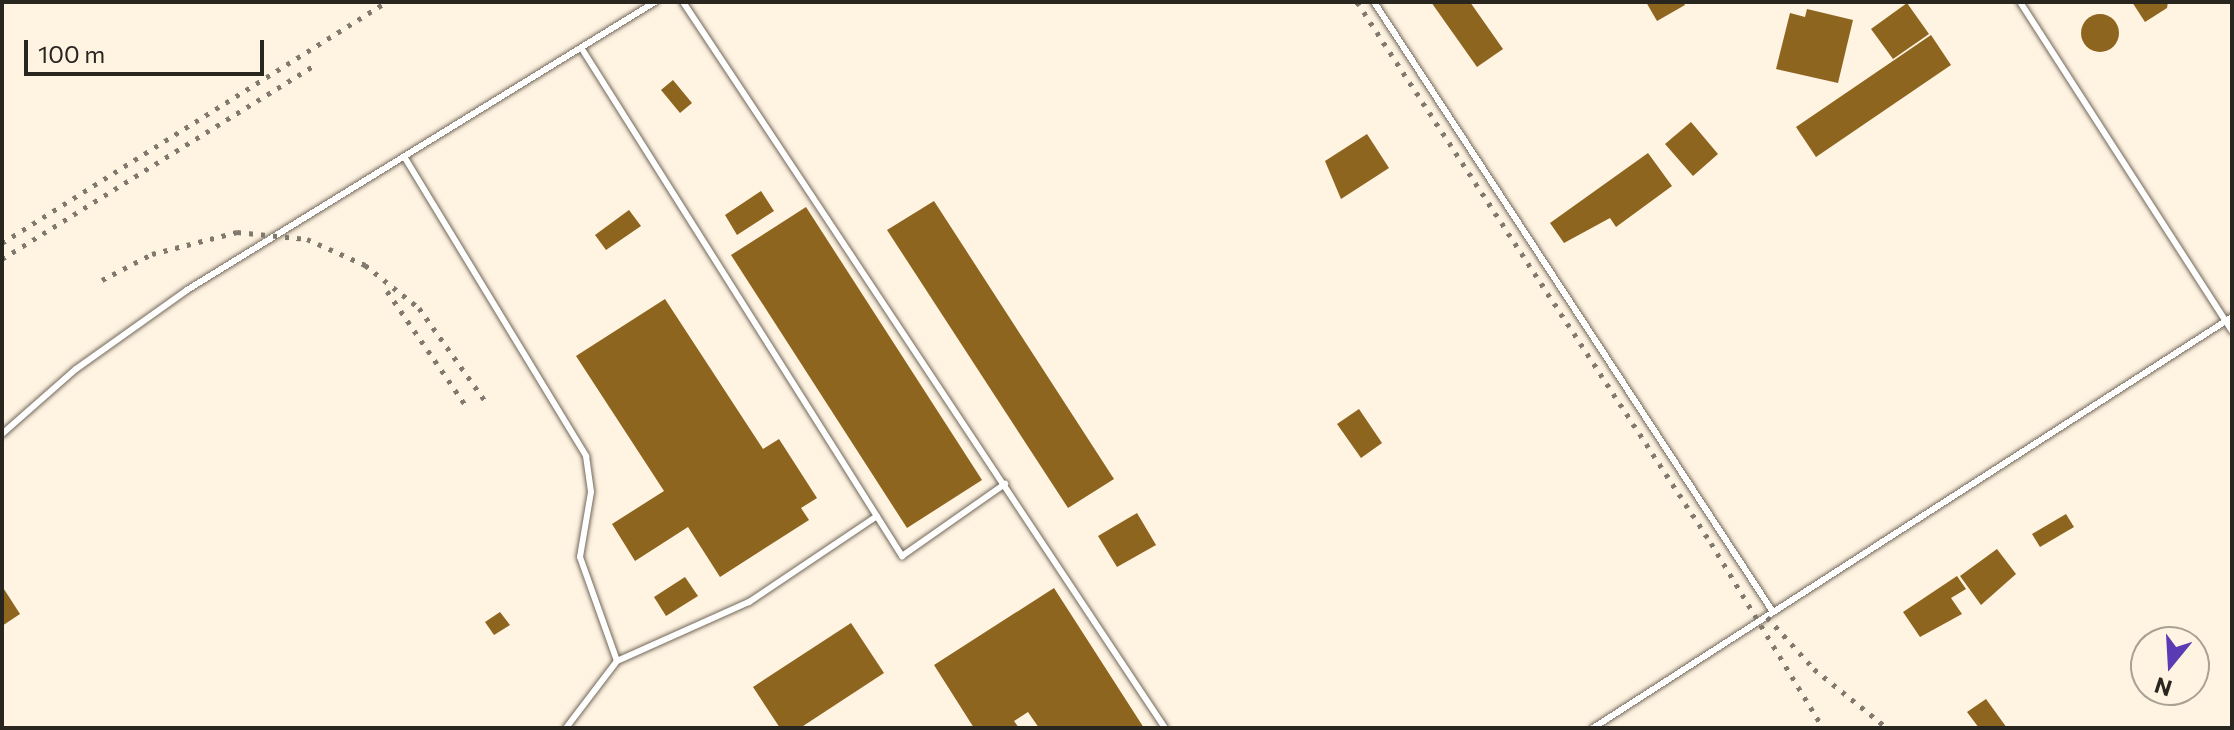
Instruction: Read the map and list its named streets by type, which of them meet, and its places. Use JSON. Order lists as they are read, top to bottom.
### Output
{
  "scale_bar": "100 m",
  "north": "bottom"
}
